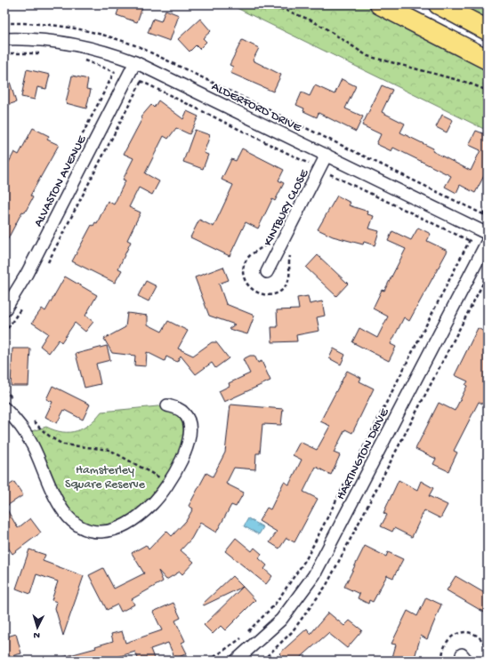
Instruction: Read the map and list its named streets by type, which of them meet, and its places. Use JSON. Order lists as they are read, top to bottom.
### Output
{
  "streets": {
    "street": [
      "ALDERFORD DRIVE",
      "ALVASTON AVENUE",
      "KINTBURY CLOSE",
      "HARTINGTON DRIVE"
    ]
  },
  "crossings": [
    ["ALDERFORD DRIVE", "ALVASTON AVENUE"],
    ["ALDERFORD DRIVE", "KINTBURY CLOSE"]
  ],
  "parks": ["Hamsterley Square Reserve"],
  "north": "bottom"
}
